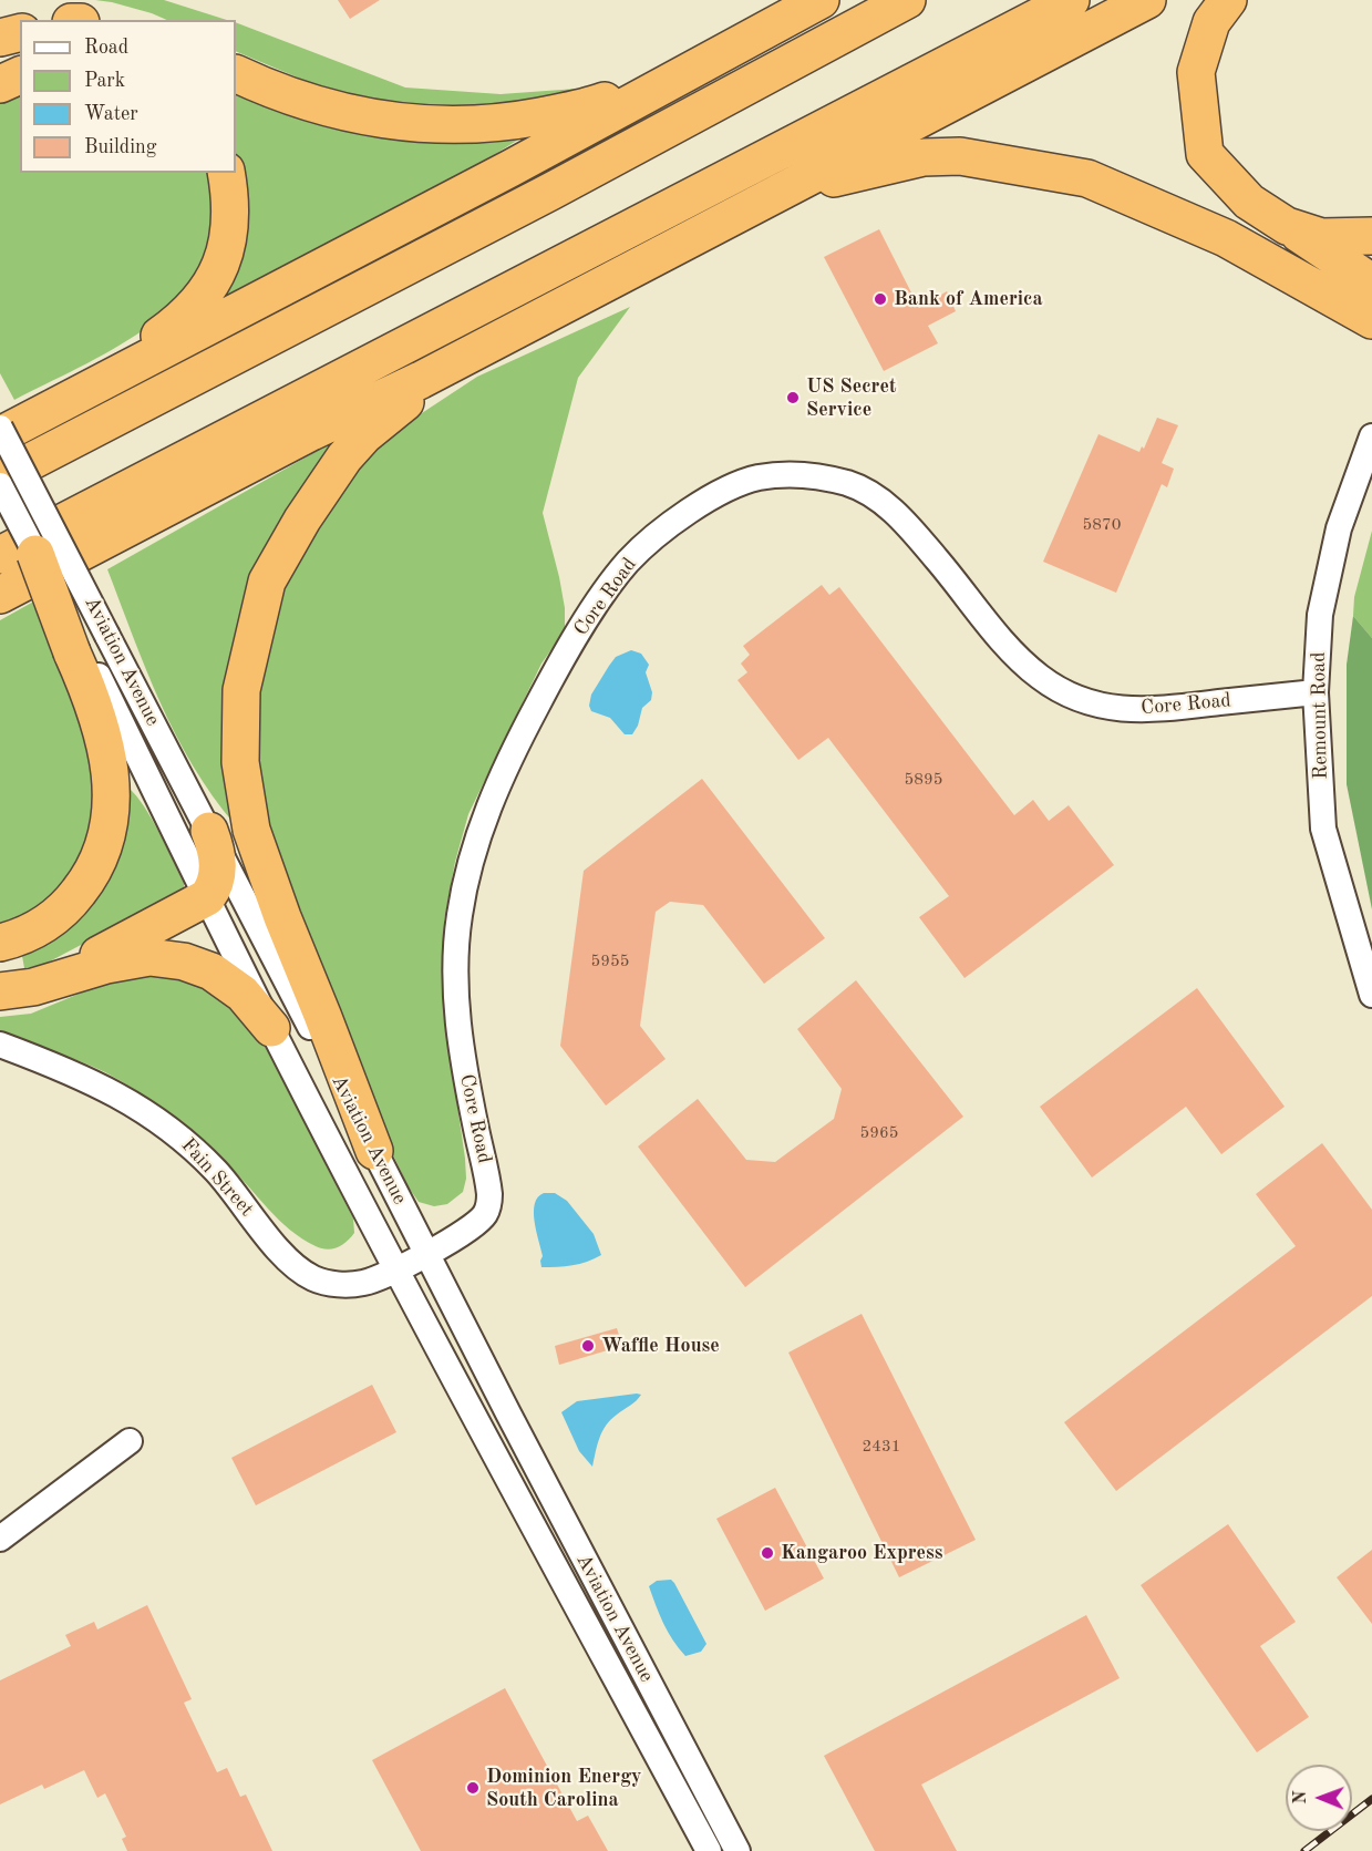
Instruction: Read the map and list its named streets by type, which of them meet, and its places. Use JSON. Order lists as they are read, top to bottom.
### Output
{
  "streets": {
    "street": [
      "Core Road",
      "Aviation Avenue",
      "Remount Road",
      "Fain Street"
    ]
  },
  "crossings": [
    ["Core Road", "Aviation Avenue"],
    ["Core Road", "Remount Road"],
    ["Core Road", "Fain Street"],
    ["Aviation Avenue", "Fain Street"]
  ],
  "places": [
    "Bank of America",
    "US Secret Service",
    "Waffle House",
    "Kangaroo Express",
    "Dominion Energy South Carolina"
  ],
  "house_numbers": [
    "5870",
    "5895",
    "5955",
    "5965",
    "2431"
  ],
  "legend": [
    "Road",
    "Park",
    "Water",
    "Building"
  ],
  "north": "left"
}
